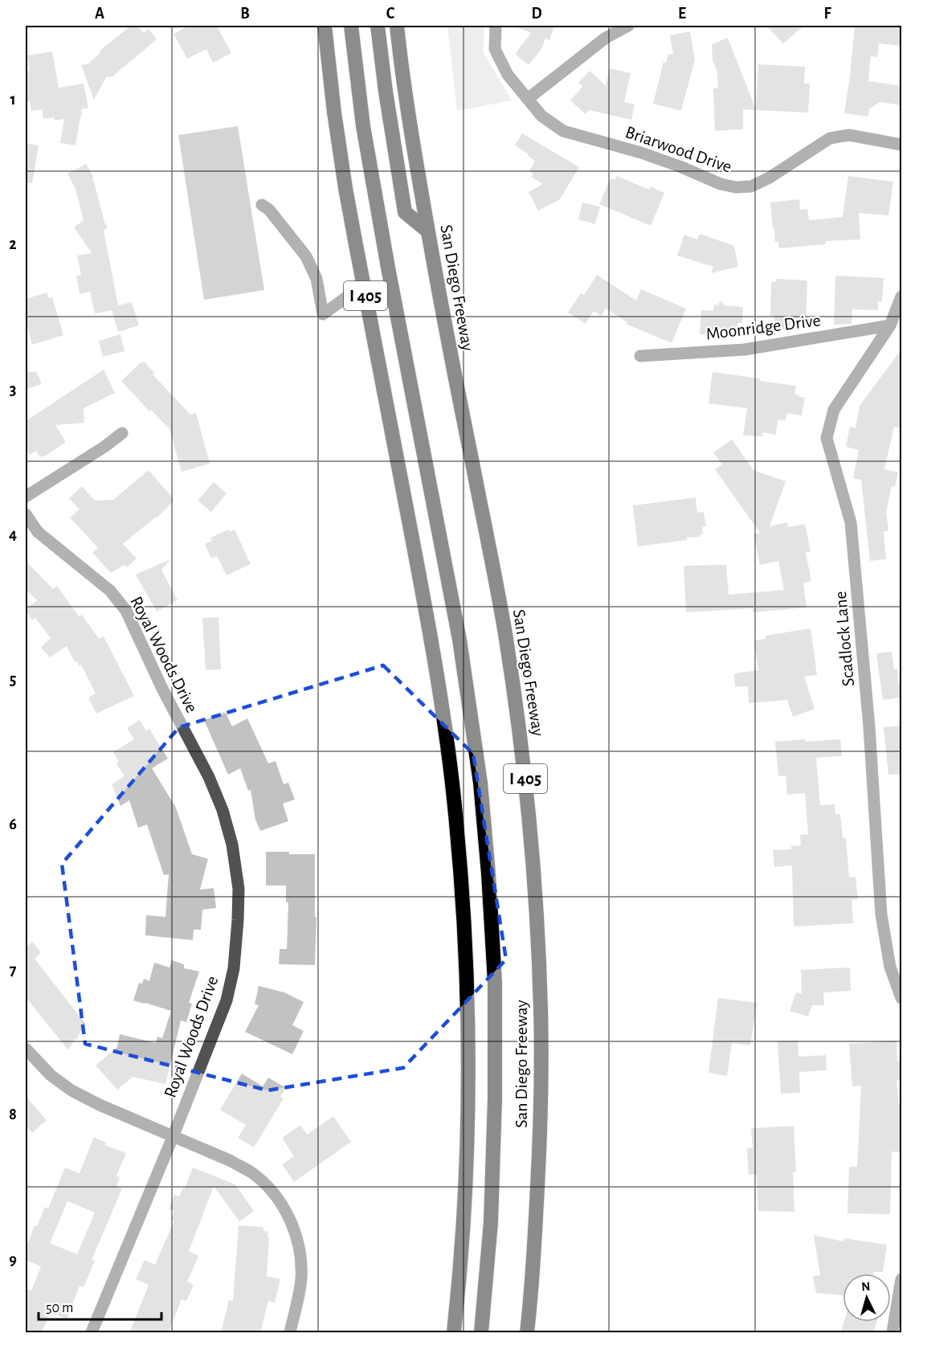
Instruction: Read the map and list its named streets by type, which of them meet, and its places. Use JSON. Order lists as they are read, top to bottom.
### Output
{
  "streets": {
    "highway": ["San Diego Freeway", "I 405"],
    "street": [
      "Briarwood Drive",
      "Moonridge Drive",
      "Scadlock Lane",
      "Royal Woods Drive"
    ]
  },
  "crossings": [
    ["Moonridge Drive", "Scadlock Lane"]
  ],
  "scale_bar": "50 m",
  "north": "top",
  "grid": {
    "columns": [
      "A",
      "B",
      "C",
      "D",
      "E",
      "F"
    ],
    "rows": [
      "1",
      "2",
      "3",
      "4",
      "5",
      "6",
      "7",
      "8",
      "9"
    ]
  }
}
